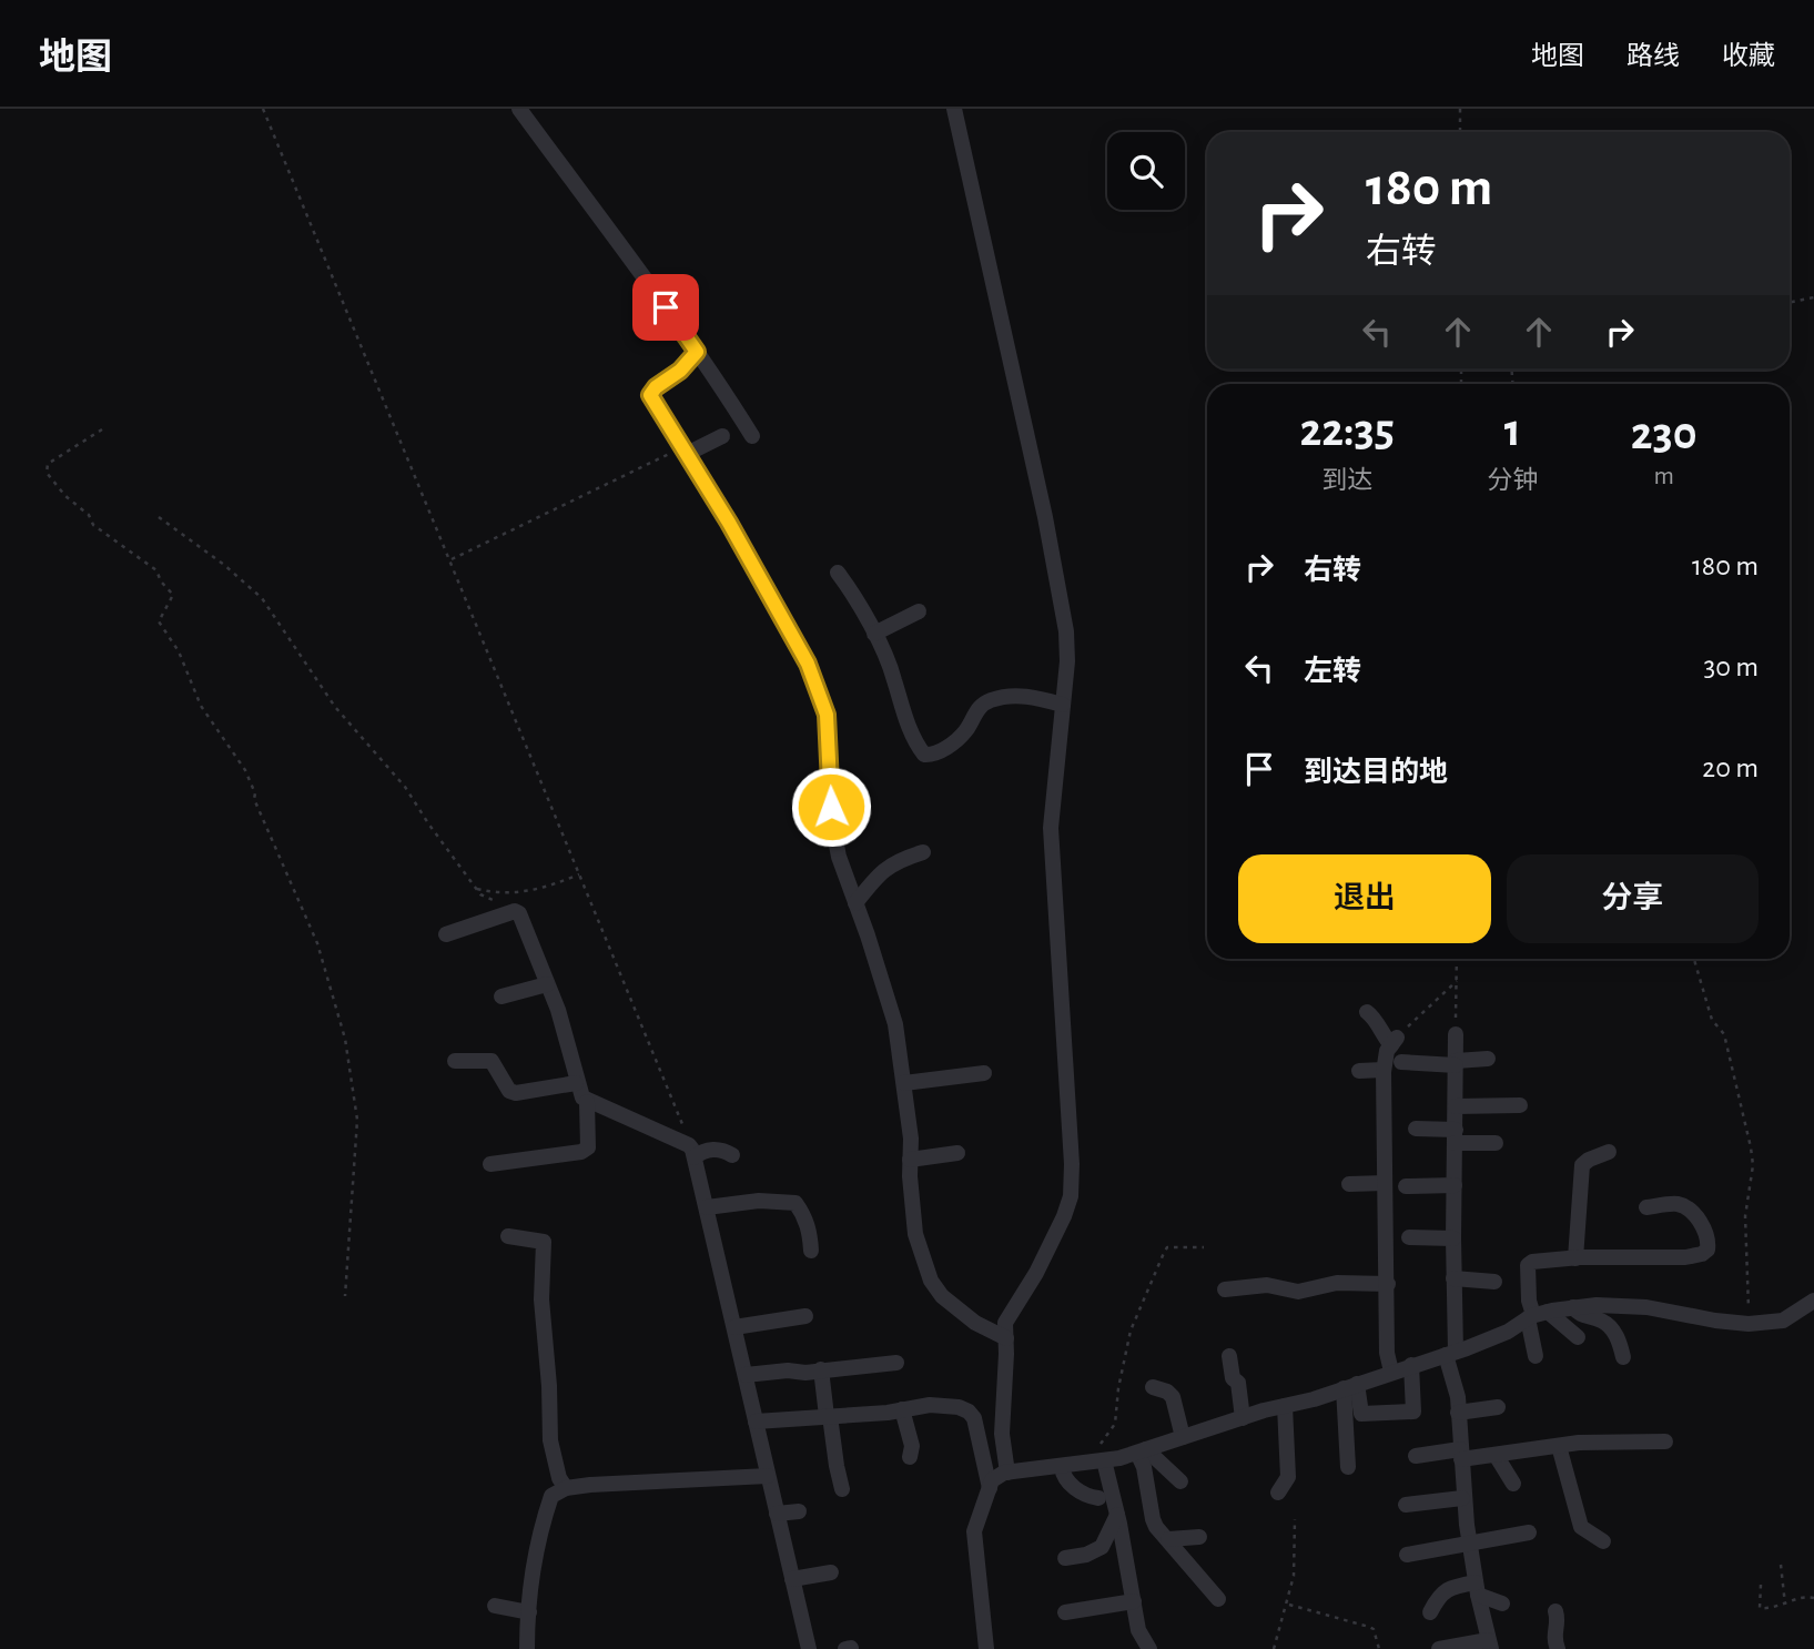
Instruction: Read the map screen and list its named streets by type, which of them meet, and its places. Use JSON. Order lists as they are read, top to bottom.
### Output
{
  "page": {
    "header": "地图",
    "nav": ["地图", "路线", "收藏"],
    "turn": ["180 m", "右转"],
    "eta": [
      "22:35",
      "到达",
      "1",
      "分钟",
      "230",
      "m"
    ],
    "list": [
      {
        "name": "右转",
        "value": "180 m"
      },
      {
        "name": "左转",
        "value": "30 m"
      },
      {
        "name": "到达目的地",
        "value": "20 m"
      }
    ],
    "buttons": ["退出", "分享"]
  }
}
